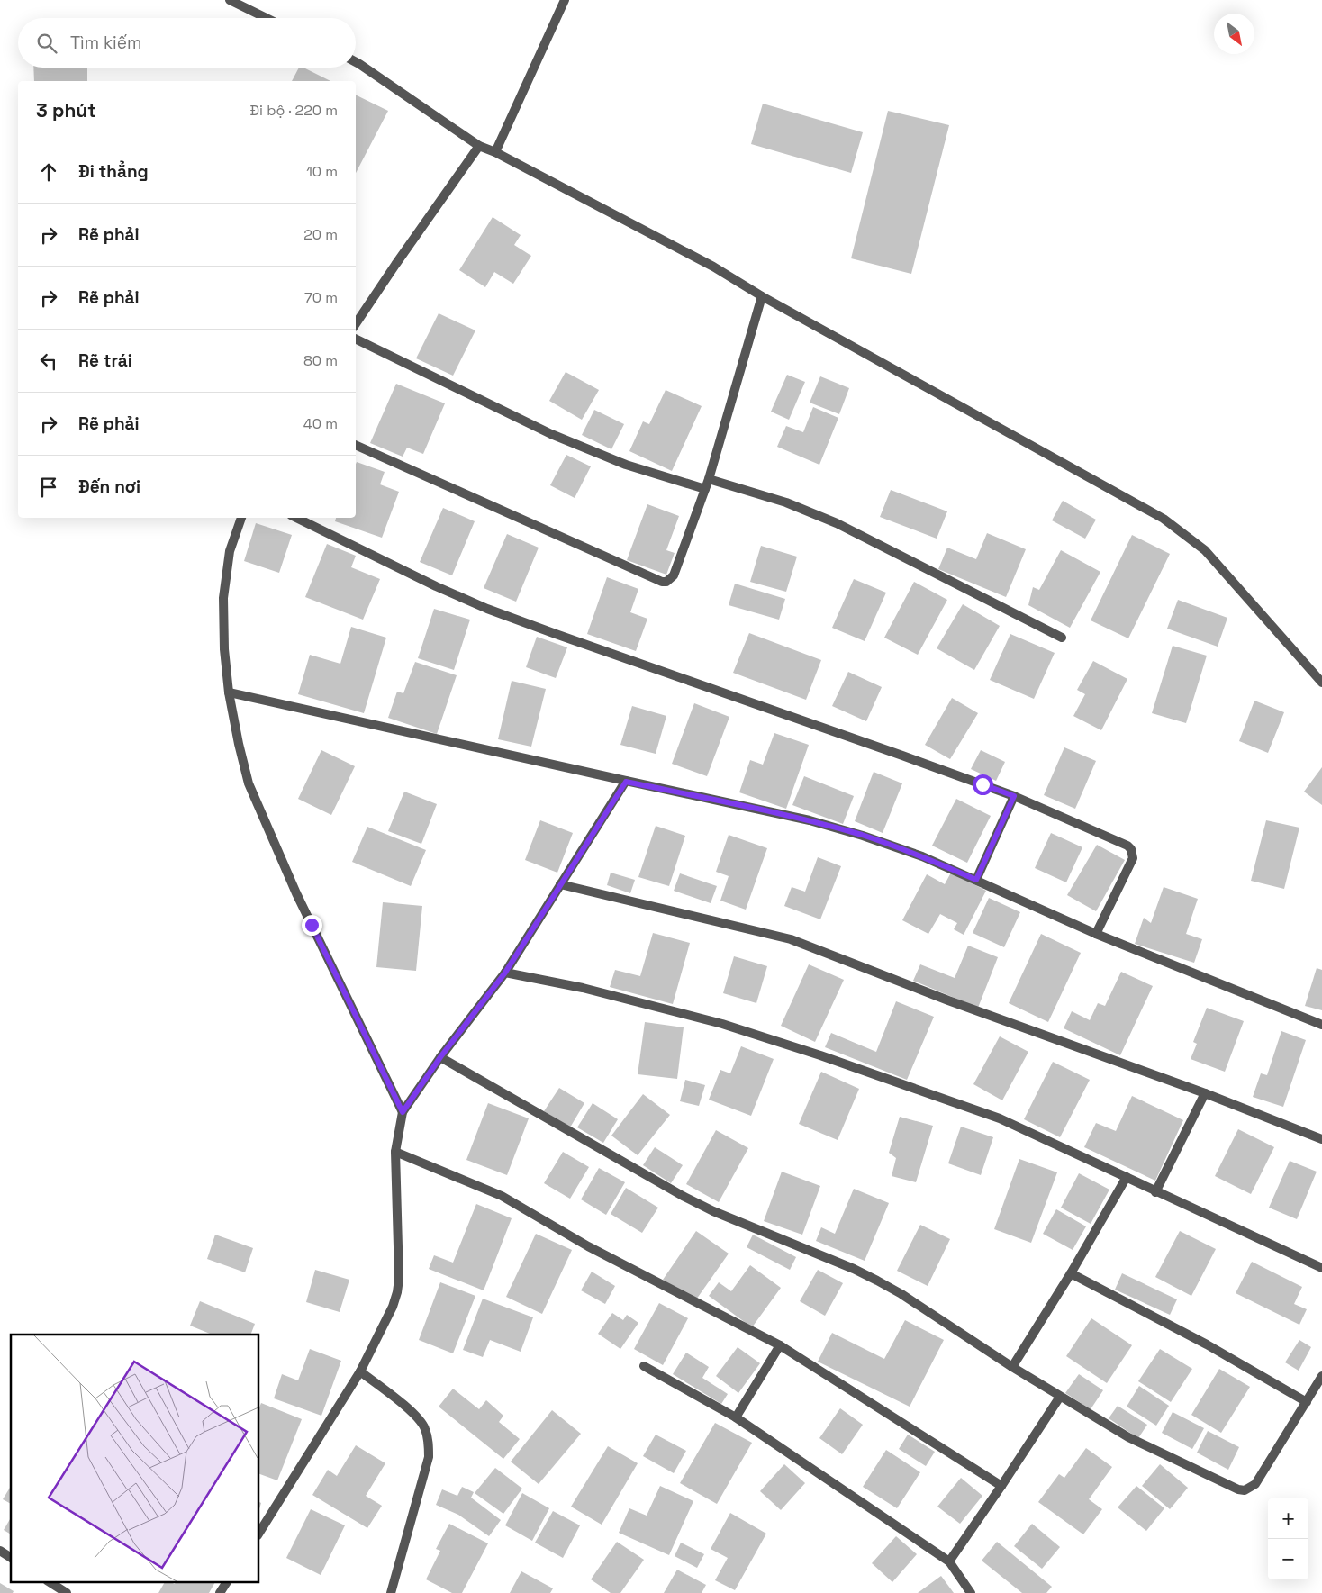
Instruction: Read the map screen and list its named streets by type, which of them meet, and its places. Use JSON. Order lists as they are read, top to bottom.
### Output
{
  "north": "bottom right",
  "page": {
    "search": "Tìm kiếm",
    "heading": ["3 phút", "Đi bộ · 220 m"],
    "list": [
      ["Đi thẳng", "10 m"],
      ["Rẽ phải", "20 m"],
      ["Rẽ phải", "70 m"],
      ["Rẽ trái", "80 m"],
      ["Rẽ phải", "40 m"],
      "Đến nơi"
    ],
    "map_buttons": ["+", "−"]
  }
}
